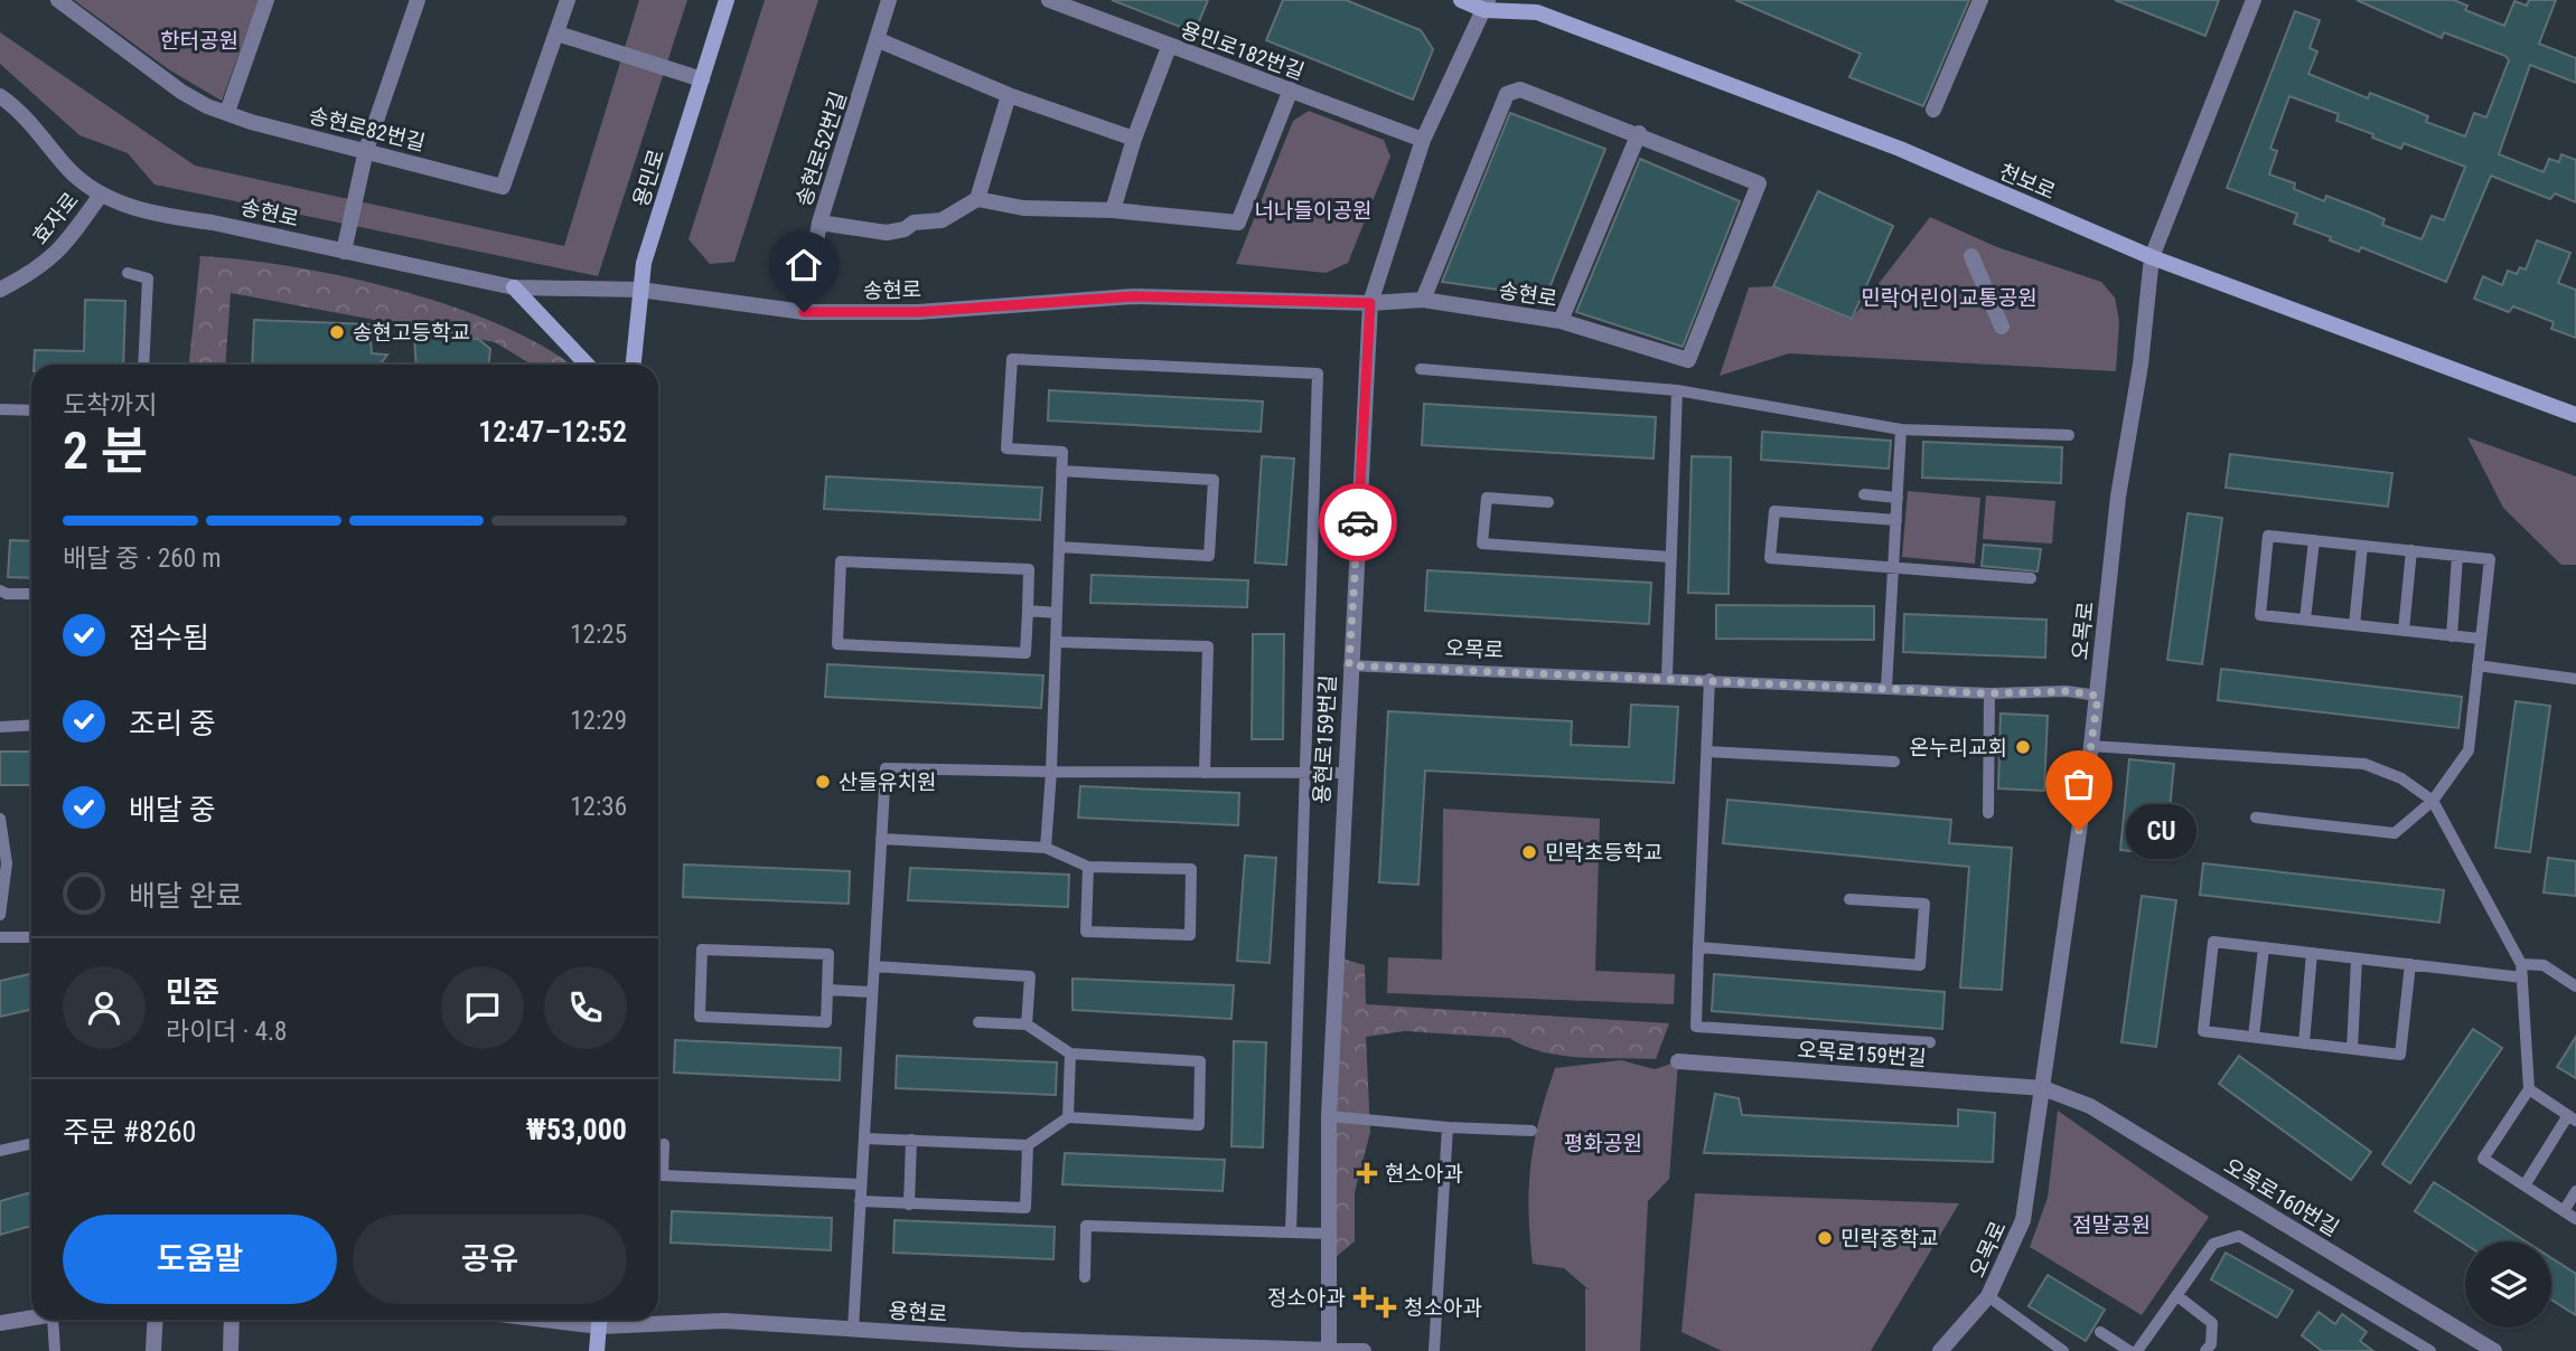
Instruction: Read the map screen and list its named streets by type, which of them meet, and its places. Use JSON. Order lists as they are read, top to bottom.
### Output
{
  "streets": {
    "main road": ["용민로", "천보로"],
    "street": [
      "용민로182번길",
      "송현로82번길",
      "송현로52번길",
      "송현로",
      "효자로",
      "오목로",
      "용현로159번길",
      "오목로159번길",
      "오목로160번길",
      "용현로"
    ]
  },
  "crossings": [
    ["용민로182번길", "용현로159번길"],
    ["송현로52번길", "송현로"],
    ["용민로", "송현로"],
    ["천보로", "오목로"],
    ["천보로", "용현로159번길"],
    ["송현로", "효자로"],
    ["송현로", "용현로159번길"],
    ["오목로", "용현로159번길"],
    ["오목로", "오목로159번길"],
    ["오목로", "오목로160번길"],
    ["용현로159번길", "용현로"],
    ["오목로159번길", "오목로160번길"]
  ],
  "parks": [
    "한터공원",
    "너나들이공원",
    "민락어린이교통공원",
    "평화공원",
    "점말공원"
  ],
  "places": {
    "other": [
      "송현고등학교",
      "온누리교회",
      "산들유치원",
      "CU",
      "민락초등학교",
      "민락중학교"
    ],
    "health": ["현소아과", "정소아과", "청소아과"]
  },
  "page": {
    "heading": ["2 분", "도착까지", "12:47–12:52"],
    "panel": [
      "민준",
      "라이더 · 4.8",
      "주문 #8260",
      "₩53,000"
    ],
    "bar": "배달 중 · 260 m",
    "list": [
      ["접수됨", "12:25"],
      ["조리 중", "12:29"],
      ["배달 중", "12:36"],
      "배달 완료"
    ],
    "bubble": "CU",
    "buttons": ["도움말", "공유"]
  }
}
